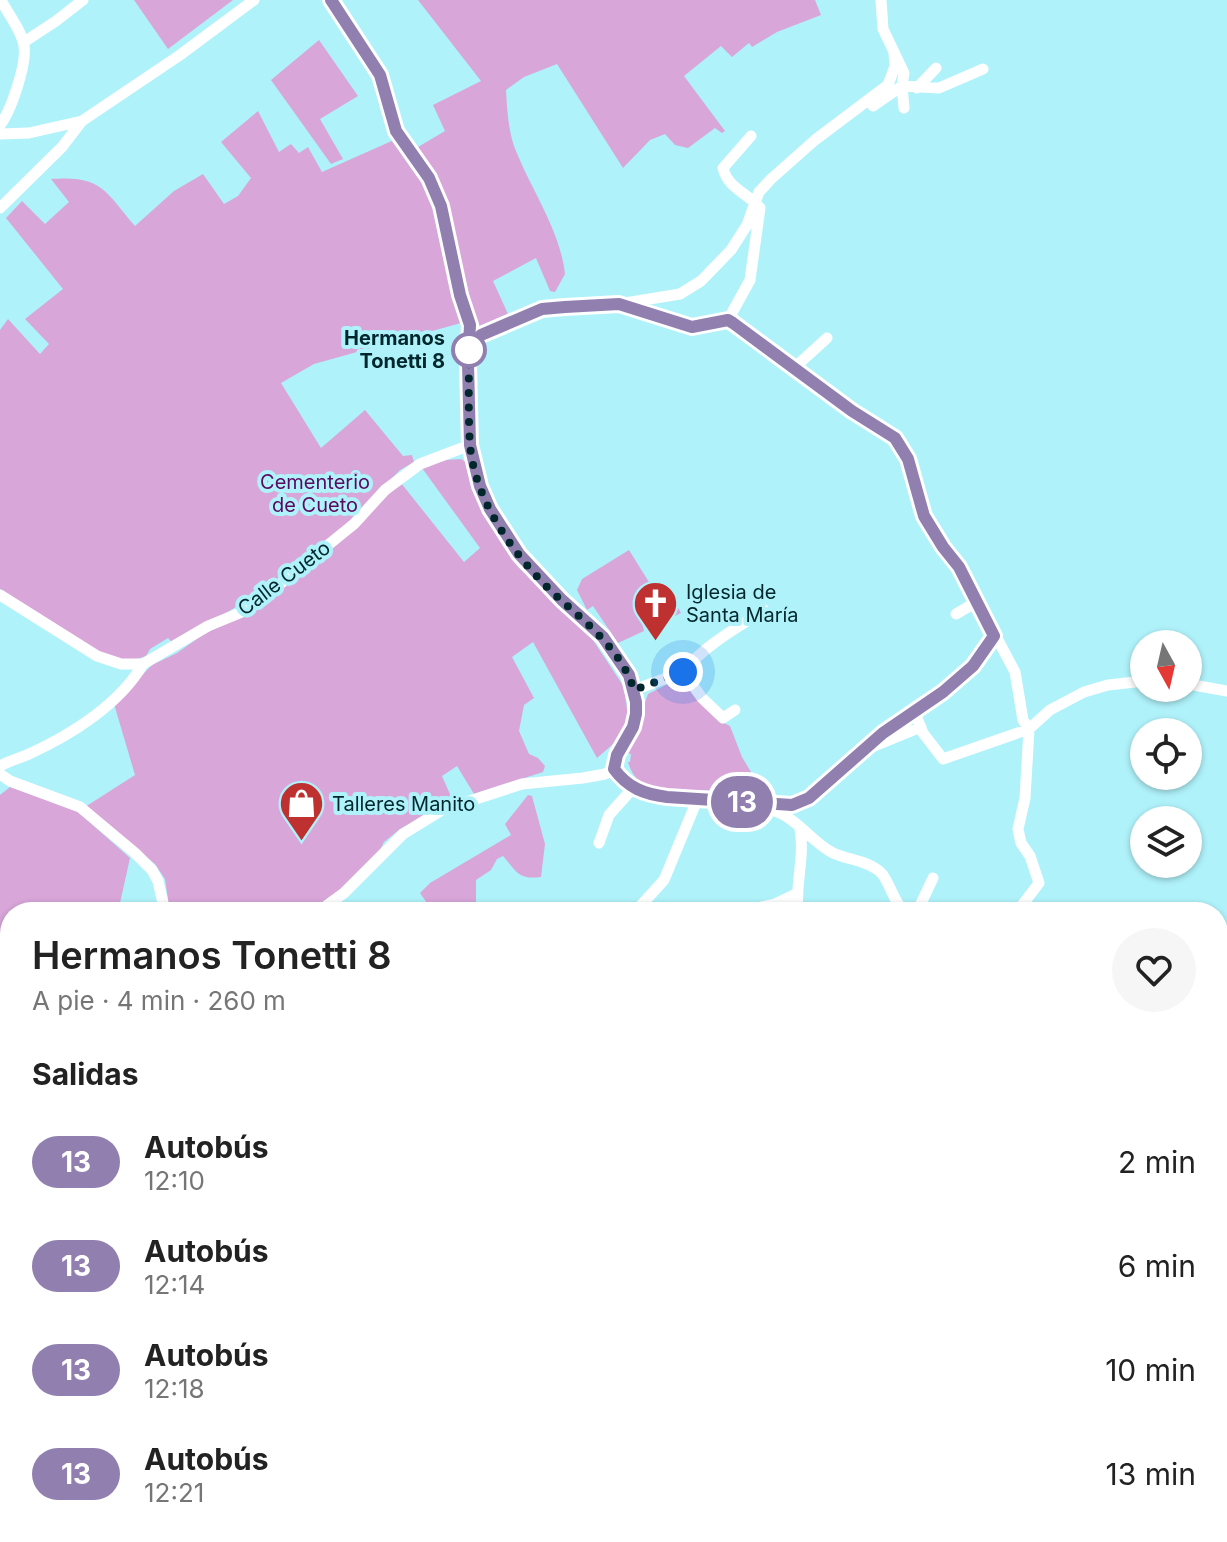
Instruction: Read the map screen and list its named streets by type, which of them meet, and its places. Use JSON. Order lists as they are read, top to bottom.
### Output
{
  "streets": {
    "street": ["Calle Cueto"]
  },
  "parks": ["Cementerio de Cueto"],
  "places": {
    "other": ["Hermanos Tonetti 8"],
    "church": ["Iglesia de Santa María"],
    "shop": ["Talleres Manito"]
  },
  "lines": ["bus line 13"],
  "north": "bottom",
  "page": {
    "on_map": "13",
    "heading": [
      ["Hermanos Tonetti 8", "A pie · 4 min · 260 m"],
      "Salidas"
    ],
    "list": [
      {
        "mark": "13",
        "name": "Autobús",
        "note": "12:10",
        "value": "2 min"
      },
      {
        "mark": "13",
        "name": "Autobús",
        "note": "12:14",
        "value": "6 min"
      },
      {
        "mark": "13",
        "name": "Autobús",
        "note": "12:18",
        "value": "10 min"
      },
      {
        "mark": "13",
        "name": "Autobús",
        "note": "12:21",
        "value": "13 min"
      }
    ]
  }
}
